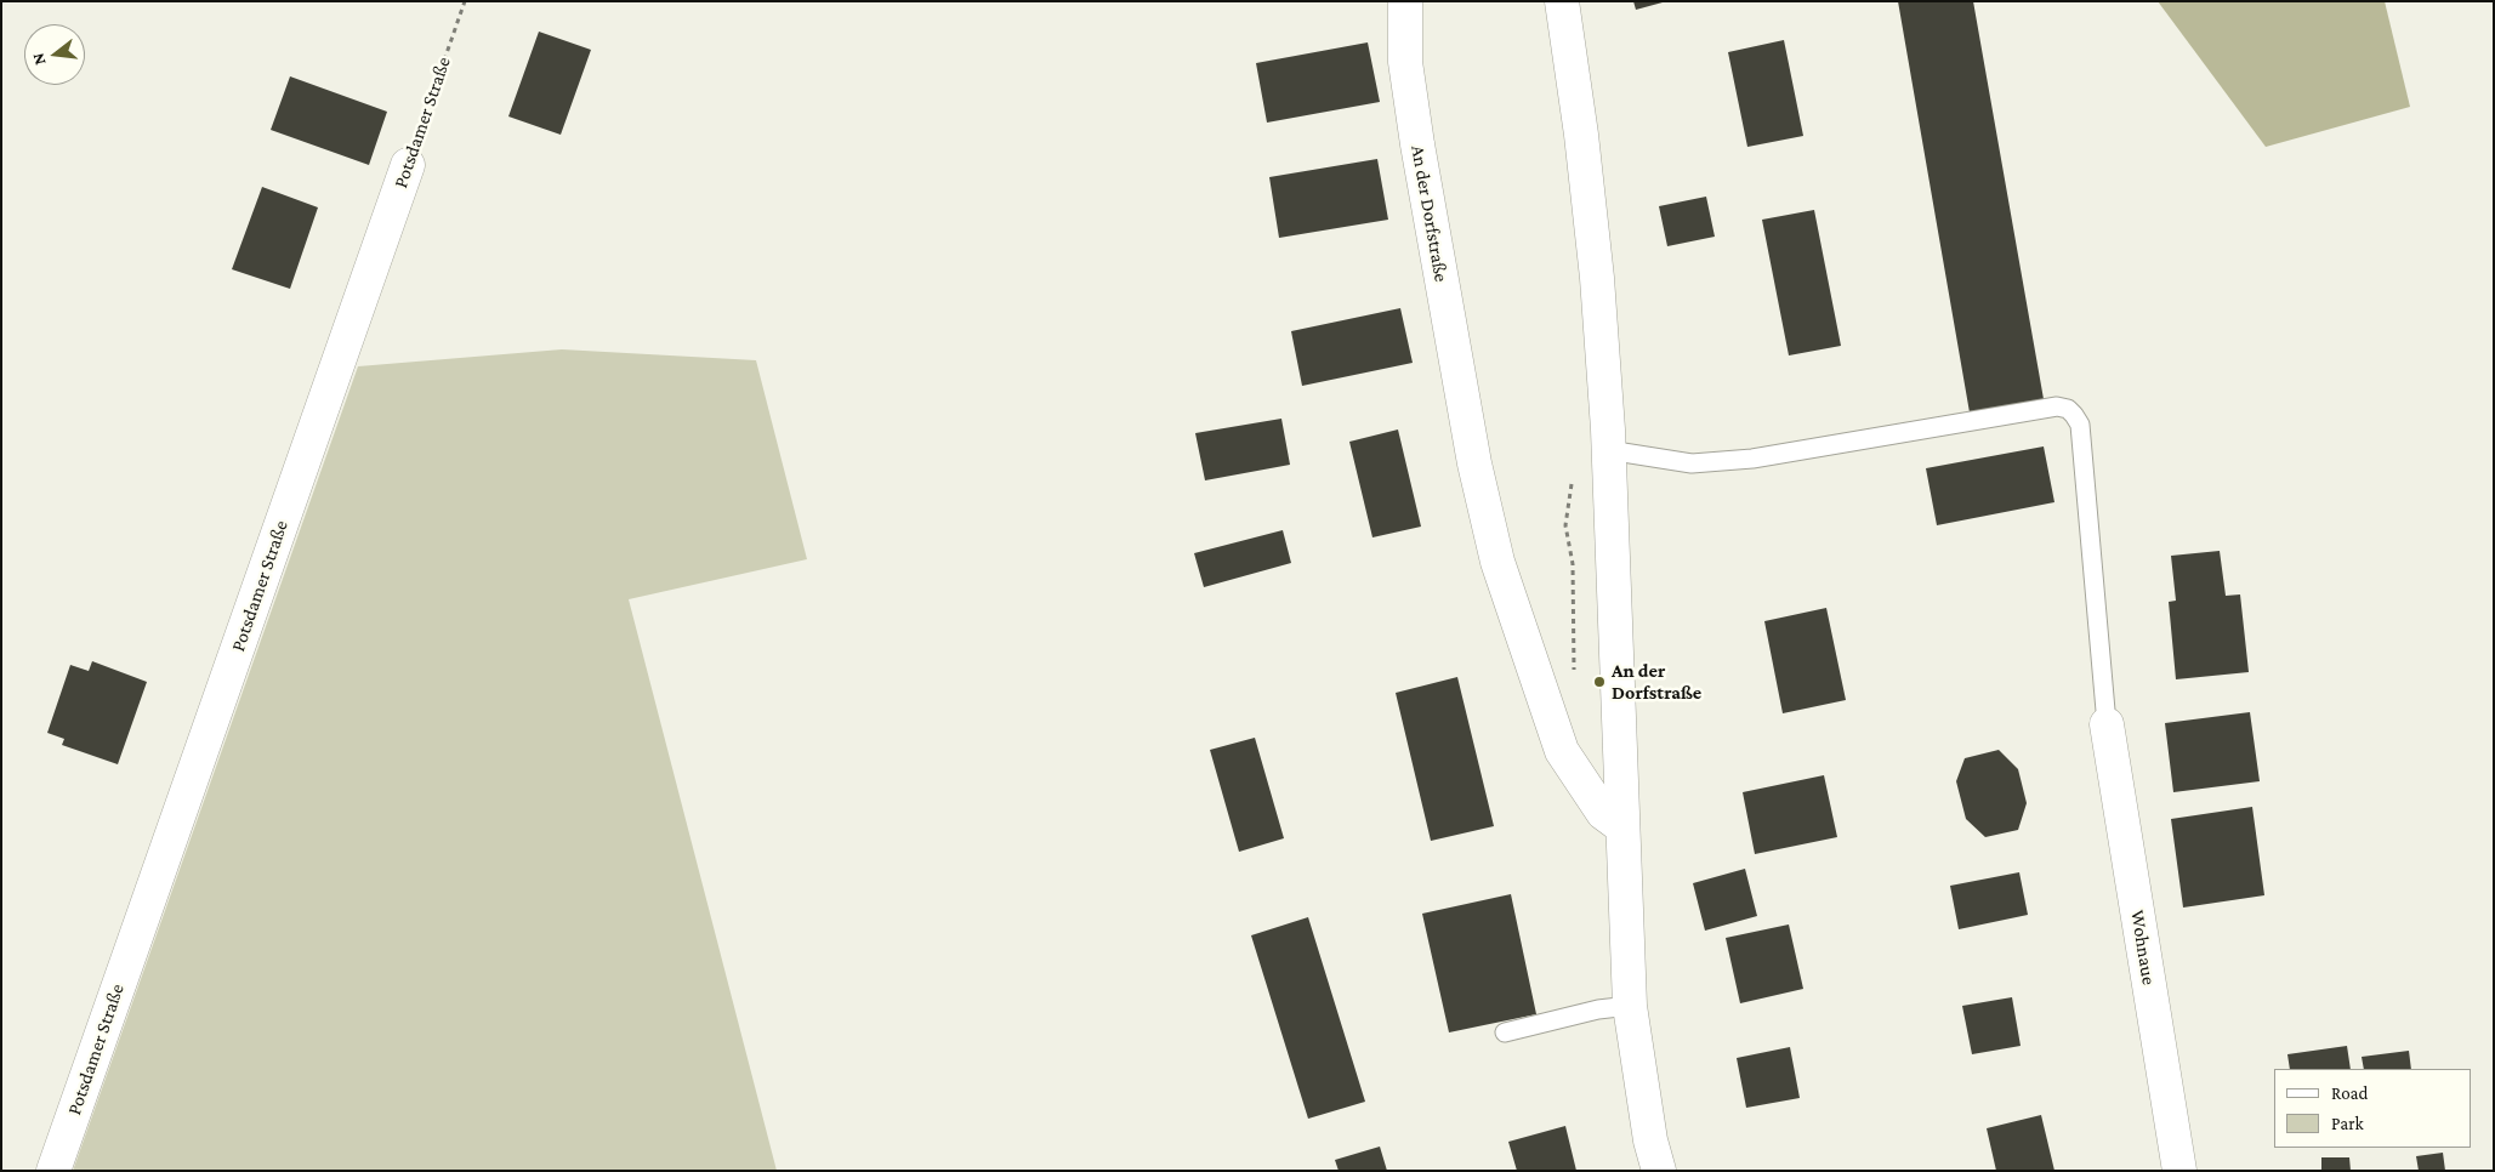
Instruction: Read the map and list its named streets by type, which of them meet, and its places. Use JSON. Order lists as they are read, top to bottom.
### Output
{
  "streets": {
    "street": ["Potsdamer Straße", "An der Dorfstraße", "Wohnaue"]
  },
  "places": ["An der Dorfstraße"],
  "legend": ["Road", "Park"],
  "north": "left"
}
